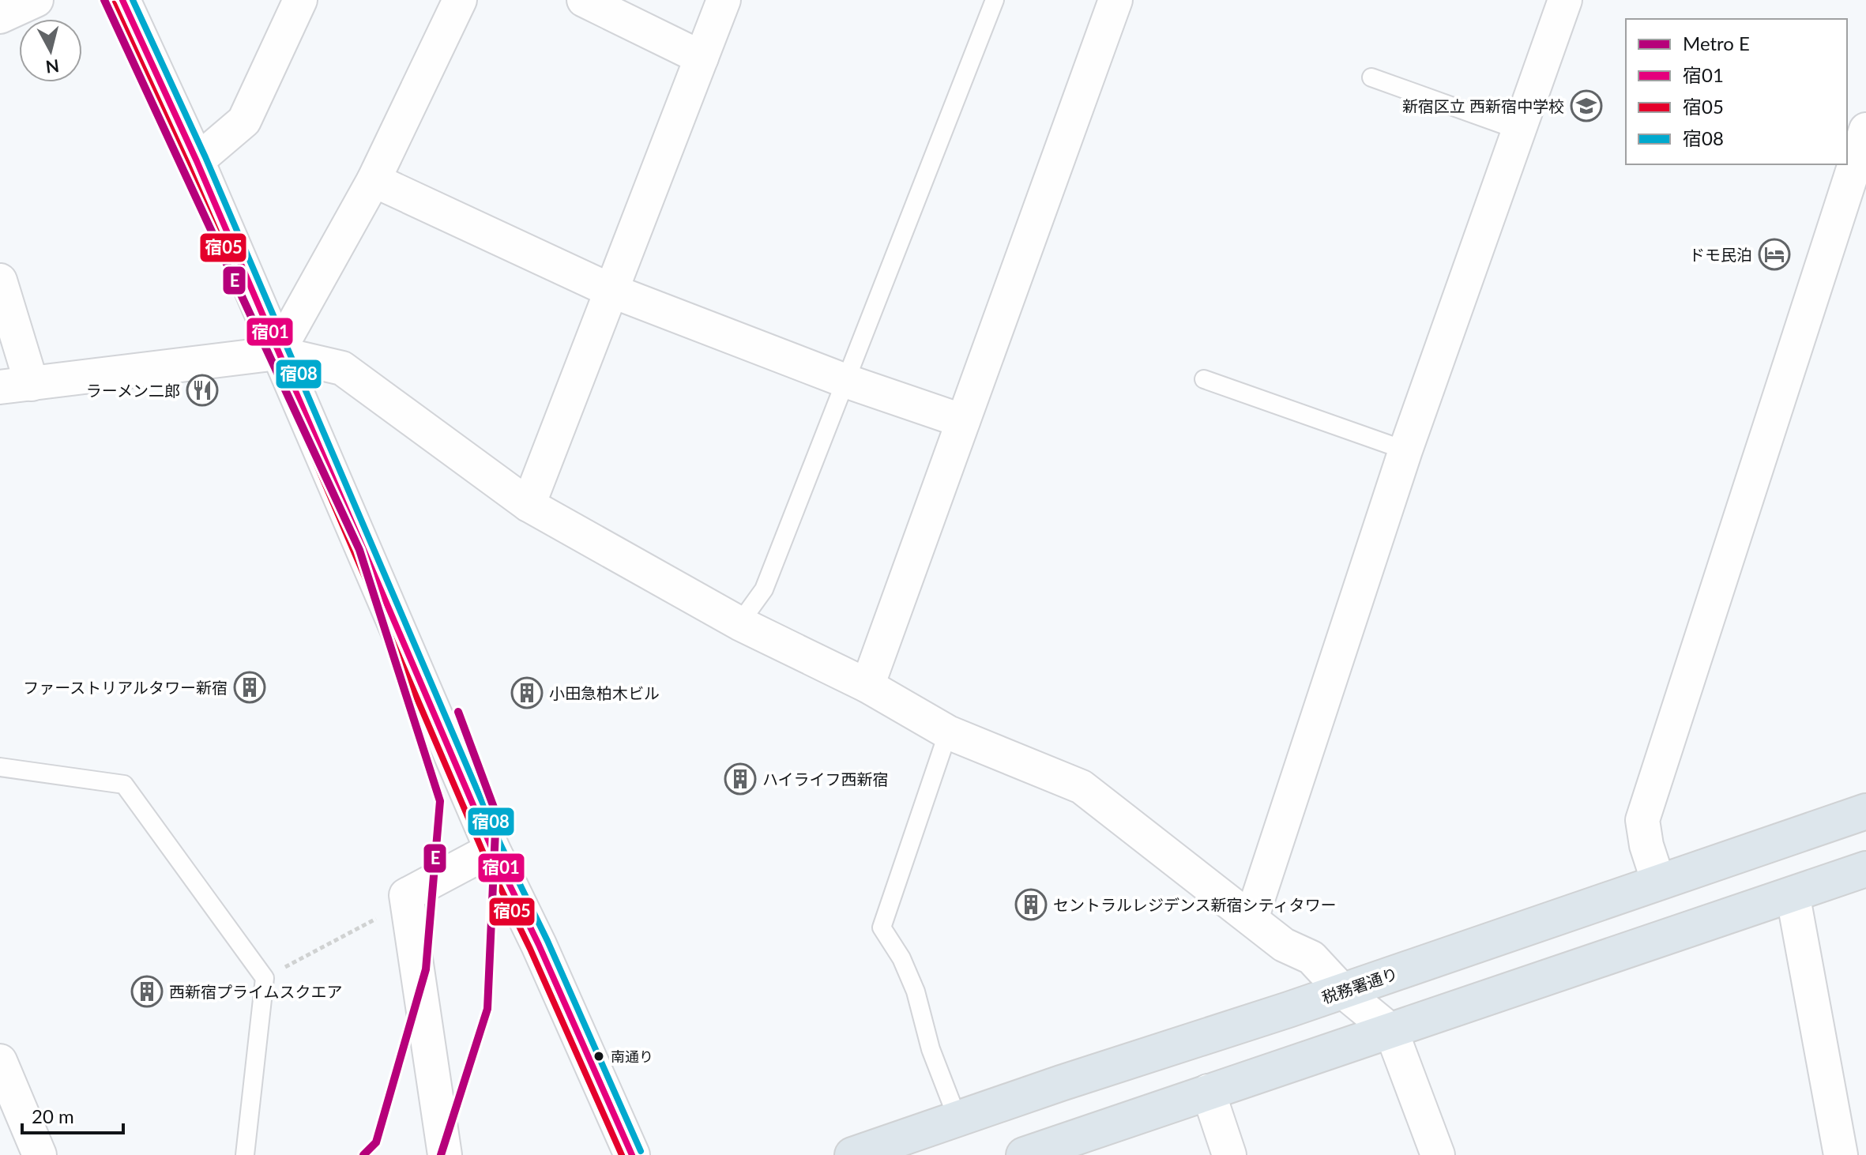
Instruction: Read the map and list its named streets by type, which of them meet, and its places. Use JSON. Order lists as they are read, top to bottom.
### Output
{
  "streets": {
    "main road": ["税務署通り"]
  },
  "places": {
    "school or university": ["新宿区立 西新宿中学校"],
    "hotel": ["ドモ民泊"],
    "restaurant": ["ラーメン二郎"],
    "building": [
      "ファーストリアルタワー新宿",
      "小田急柏木ビル",
      "ハイライフ西新宿",
      "セントラルレジデンス新宿シティタワー",
      "西新宿プライムスクエア"
    ],
    "other": ["南通り"]
  },
  "lines": [
    "metro line E",
    "transit line 宿01",
    "transit line 宿08",
    "transit line 宿05"
  ],
  "legend": [
    "Metro E",
    "宿01",
    "宿05",
    "宿08"
  ],
  "scale_bar": "20 m",
  "north": "bottom"
}
